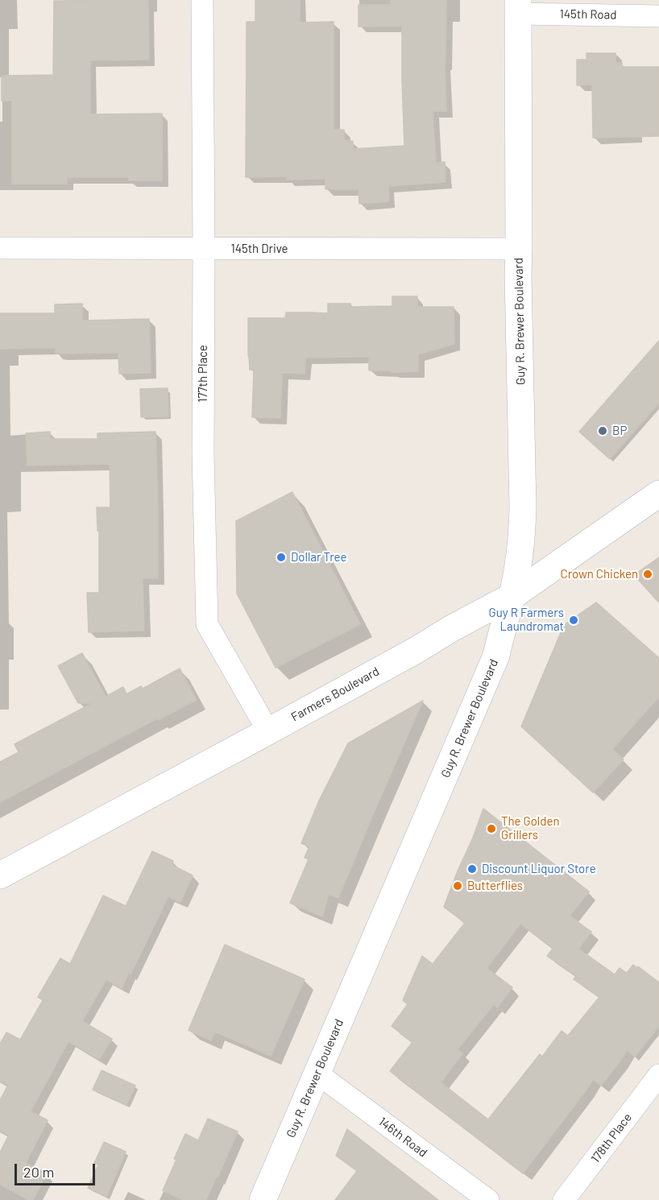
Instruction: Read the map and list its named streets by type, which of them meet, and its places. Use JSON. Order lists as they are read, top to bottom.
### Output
{
  "streets": {
    "main road": ["Guy R. Brewer Boulevard", "Farmers Boulevard"],
    "street": [
      "145th Road",
      "145th Drive",
      "177th Place",
      "146th Road",
      "178th Place"
    ]
  },
  "crossings": [
    ["145th Road", "Guy R. Brewer Boulevard"],
    ["145th Drive", "Guy R. Brewer Boulevard"],
    ["145th Drive", "177th Place"],
    ["Guy R. Brewer Boulevard", "Farmers Boulevard"],
    ["Guy R. Brewer Boulevard", "146th Road"],
    ["177th Place", "Farmers Boulevard"]
  ],
  "places": [
    "BP",
    "Dollar Tree",
    "Crown Chicken",
    "Guy R Farmers Laundromat",
    "The Golden Grillers",
    "Discount Liquor Store",
    "Butterflies"
  ],
  "scale_bar": "20 m"
}
